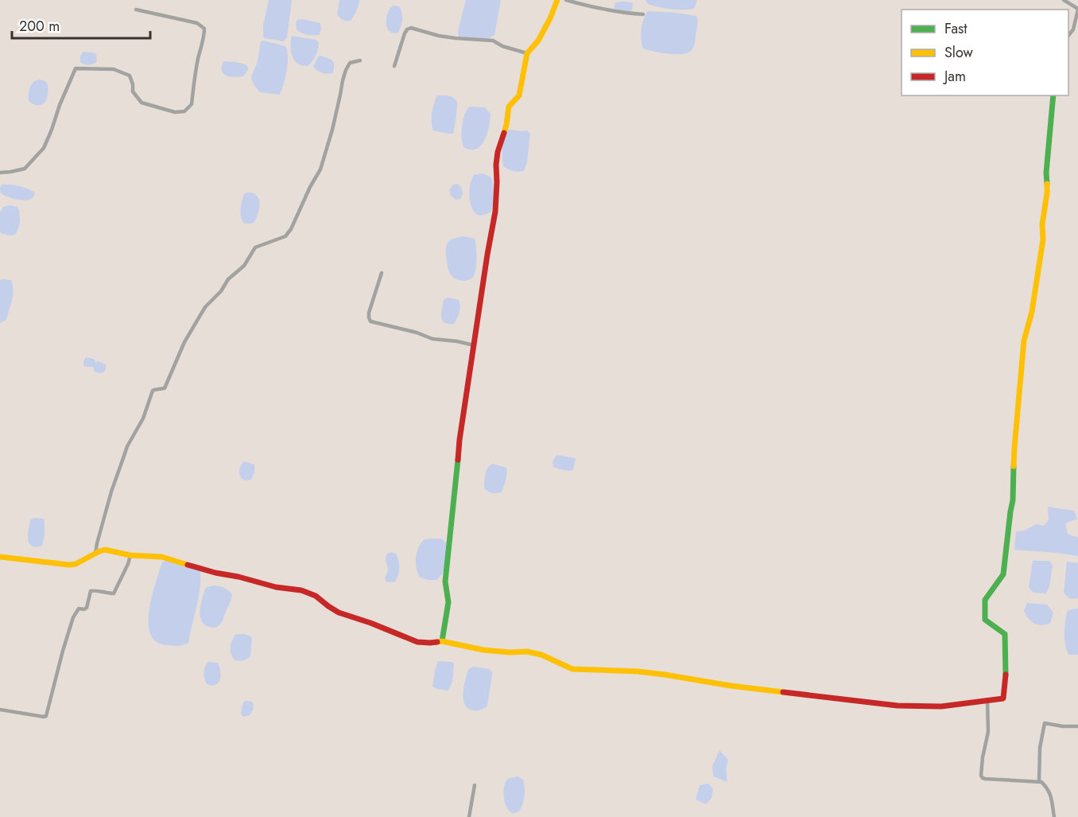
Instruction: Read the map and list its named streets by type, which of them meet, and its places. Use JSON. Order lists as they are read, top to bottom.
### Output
{
  "legend": ["Fast", "Slow", "Jam"],
  "scale_bar": "200 m"
}
